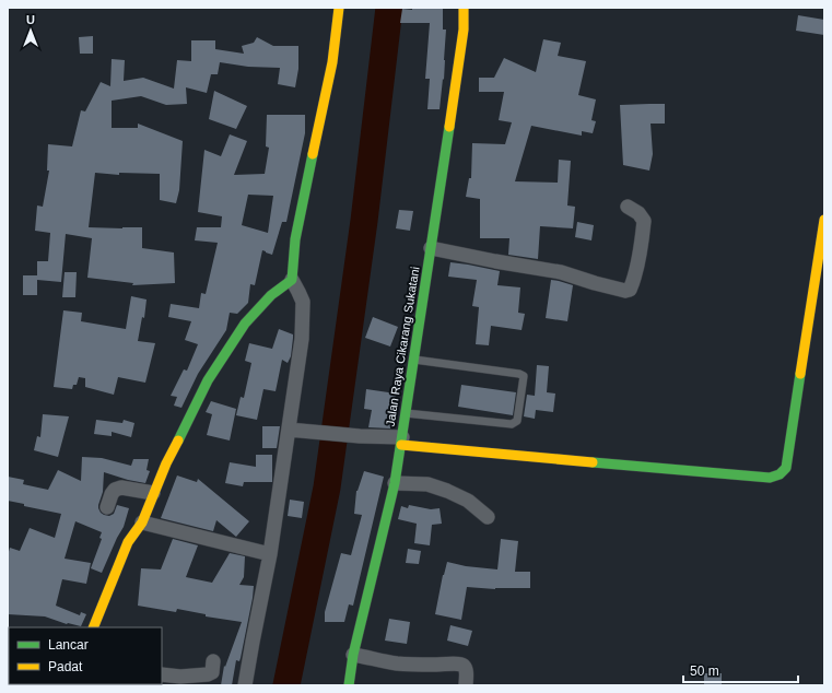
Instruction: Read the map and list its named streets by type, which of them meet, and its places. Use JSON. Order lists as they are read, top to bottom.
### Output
{
  "streets": {
    "street": ["Jalan Raya Cikarang Sukatani"]
  },
  "legend": ["Lancar", "Padat"],
  "scale_bar": "50 m",
  "north": "top"
}
